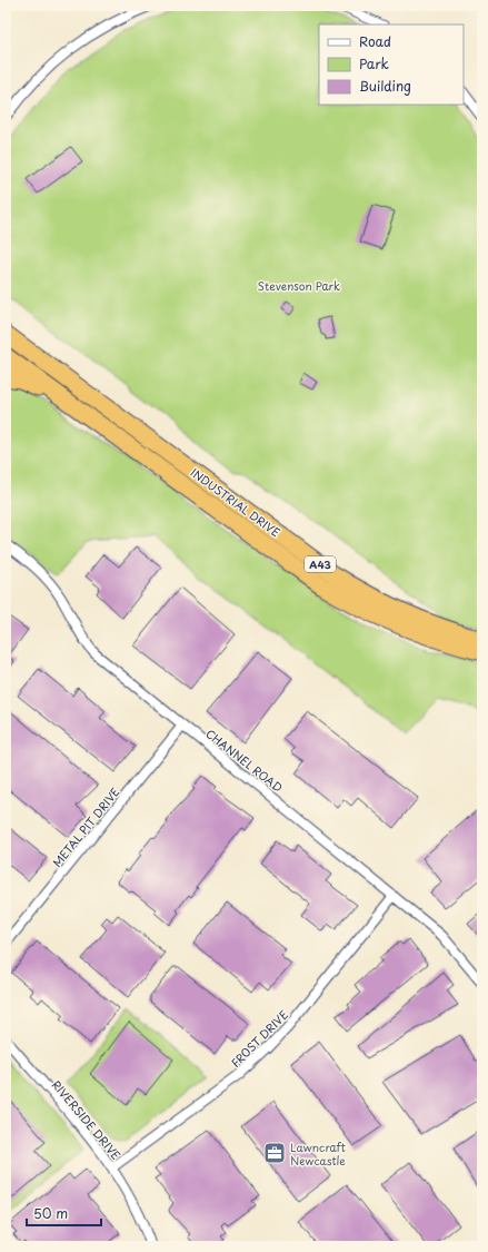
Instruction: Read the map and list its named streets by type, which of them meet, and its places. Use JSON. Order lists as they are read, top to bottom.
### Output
{
  "streets": {
    "highway": ["INDUSTRIAL DRIVE", "A43"],
    "street": [
      "CHANNEL ROAD",
      "METAL PIT DRIVE",
      "FROST DRIVE",
      "RIVERSIDE DRIVE"
    ]
  },
  "crossings": [
    ["CHANNEL ROAD", "METAL PIT DRIVE"],
    ["CHANNEL ROAD", "FROST DRIVE"],
    ["FROST DRIVE", "RIVERSIDE DRIVE"]
  ],
  "parks": ["Stevenson Park"],
  "places": {
    "office": ["Lawncraft Newcastle"]
  },
  "legend": ["Road", "Park", "Building"],
  "scale_bar": "50 m"
}
